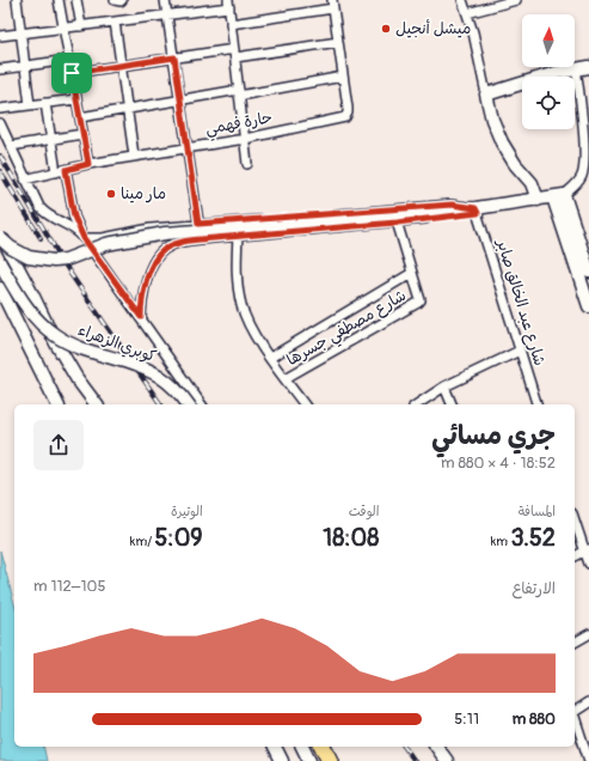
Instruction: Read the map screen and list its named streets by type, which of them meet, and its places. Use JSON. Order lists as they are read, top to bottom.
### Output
{
  "streets": {
    "main road": ["كوبري الزهراء"],
    "street": ["حارة فهمي", "شارع عبد الخالق صابر", "شارع مصطفي جسرها"]
  },
  "places": ["ميشل أنجيل", "مار مينا"],
  "north": "top",
  "page": {
    "heading": ["جري مسائي", "18:52 · 4 × 880 m"],
    "stats": [
      ["المسافة", "3.52 km"],
      ["الوقت", "18:08"],
      ["الوتيرة", "5:09 /km"]
    ],
    "chart": ["الارتفاع", "105–112 m"],
    "list": [
      {
        "name": "880 m",
        "note": "5:11"
      }
    ]
  }
}
